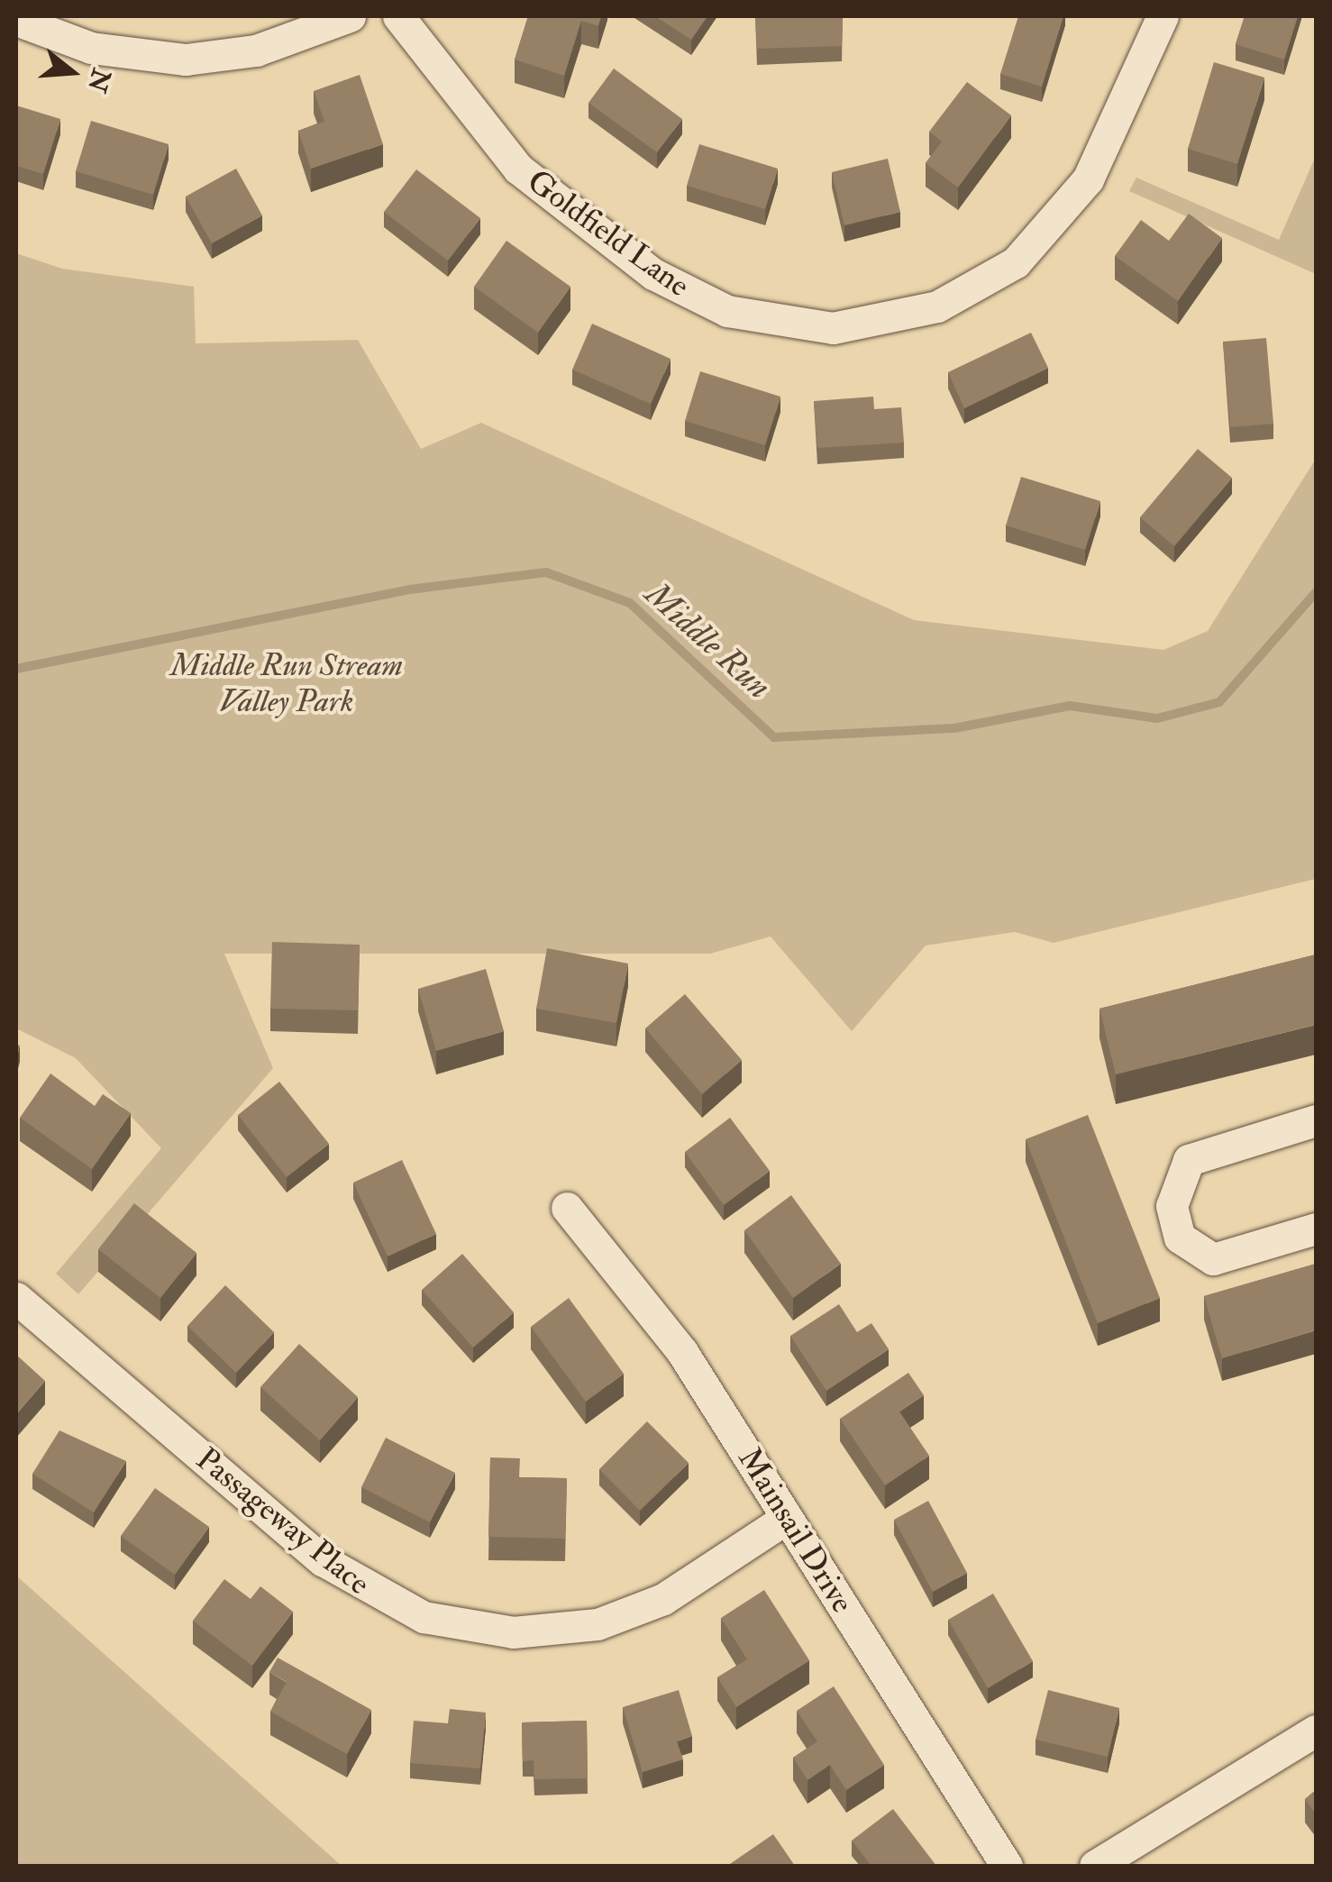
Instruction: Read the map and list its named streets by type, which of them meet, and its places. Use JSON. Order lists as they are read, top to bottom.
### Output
{
  "streets": {
    "street": ["Goldfield Lane", "Passageway Place", "Mainsail Drive"]
  },
  "crossings": [
    ["Passageway Place", "Mainsail Drive"]
  ],
  "water": ["Middle Run"],
  "parks": ["Middle Run Stream Valley Park"],
  "north": "right"
}
